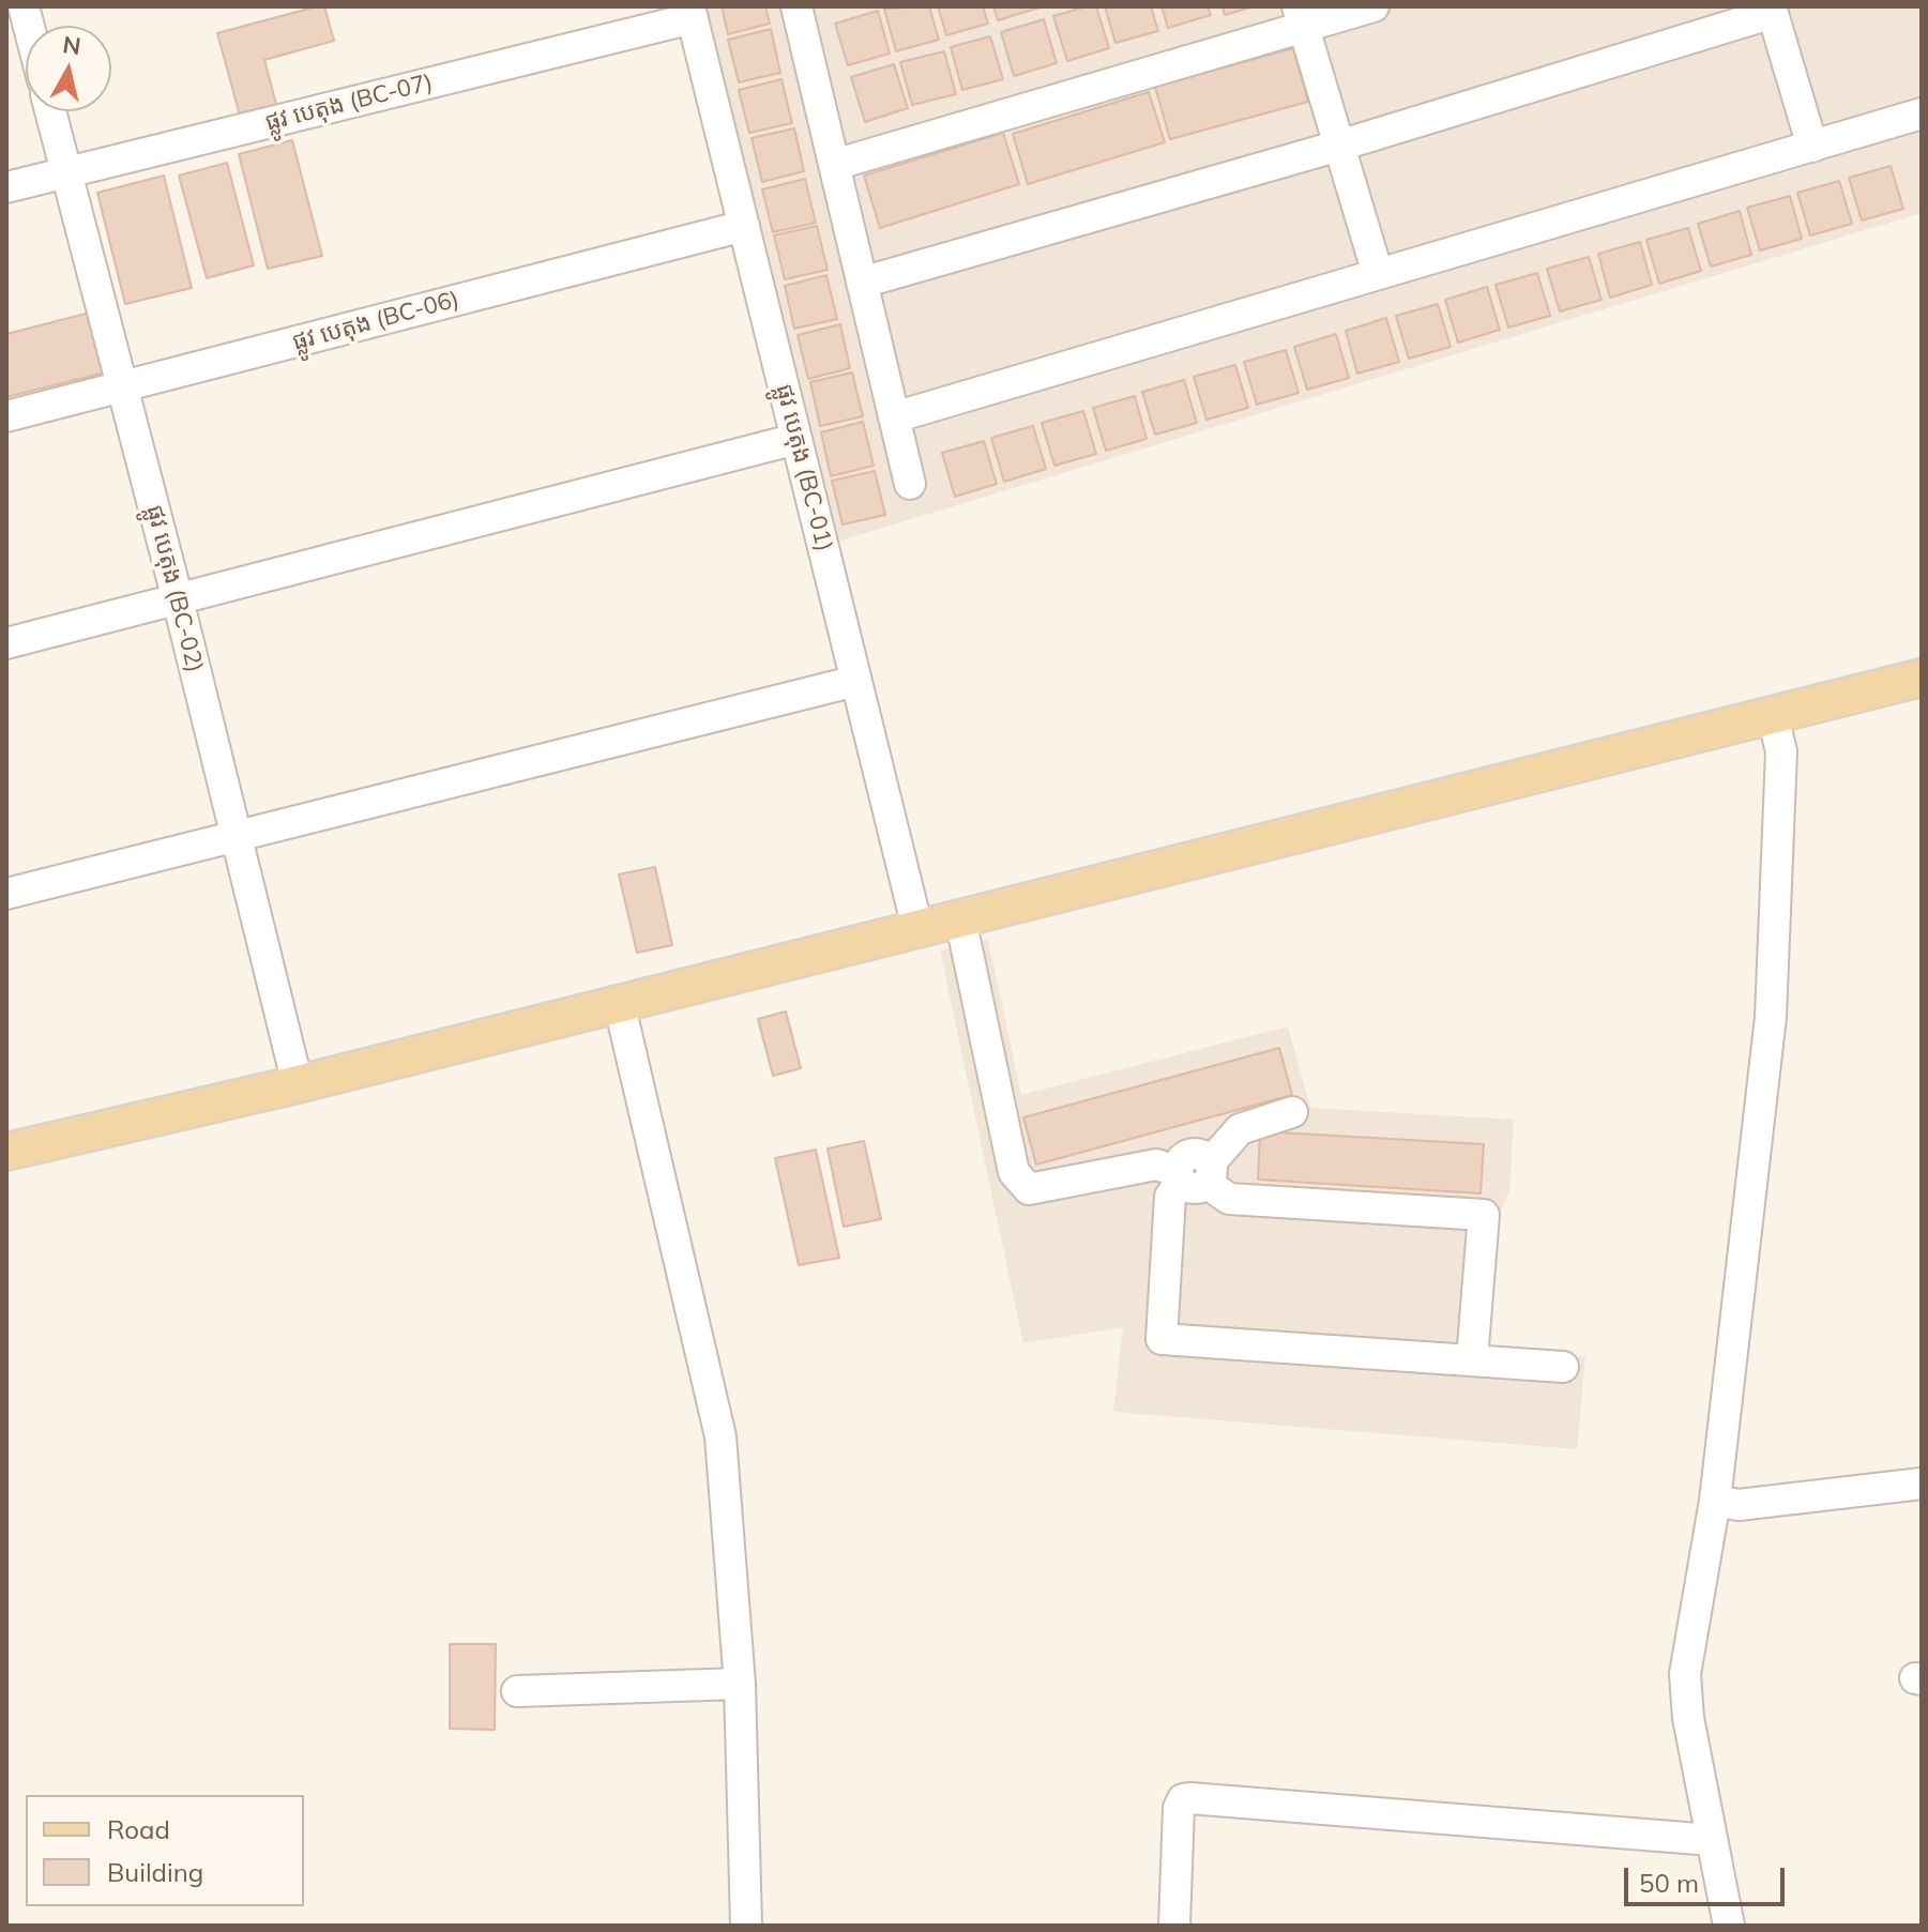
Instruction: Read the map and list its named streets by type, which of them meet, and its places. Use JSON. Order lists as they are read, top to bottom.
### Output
{
  "streets": {
    "street": [
      "ផ្លូវ បេតុង (BC-07)",
      "ផ្លូវ បេតុង (BC-06)",
      "ផ្លូវ បេតុង (BC-01)",
      "ផ្លូវ បេតុង (BC-02)"
    ]
  },
  "crossings": [
    ["ផ្លូវ បេតុង (BC-07)", "ផ្លូវ បេតុង (BC-01)"],
    ["ផ្លូវ បេតុង (BC-07)", "ផ្លូវ បេតុង (BC-02)"],
    ["ផ្លូវ បេតុង (BC-06)", "ផ្លូវ បេតុង (BC-01)"],
    ["ផ្លូវ បេតុង (BC-06)", "ផ្លូវ បេតុង (BC-02)"]
  ],
  "legend": ["Road", "Building"],
  "scale_bar": "50 m",
  "north": "top"
}
